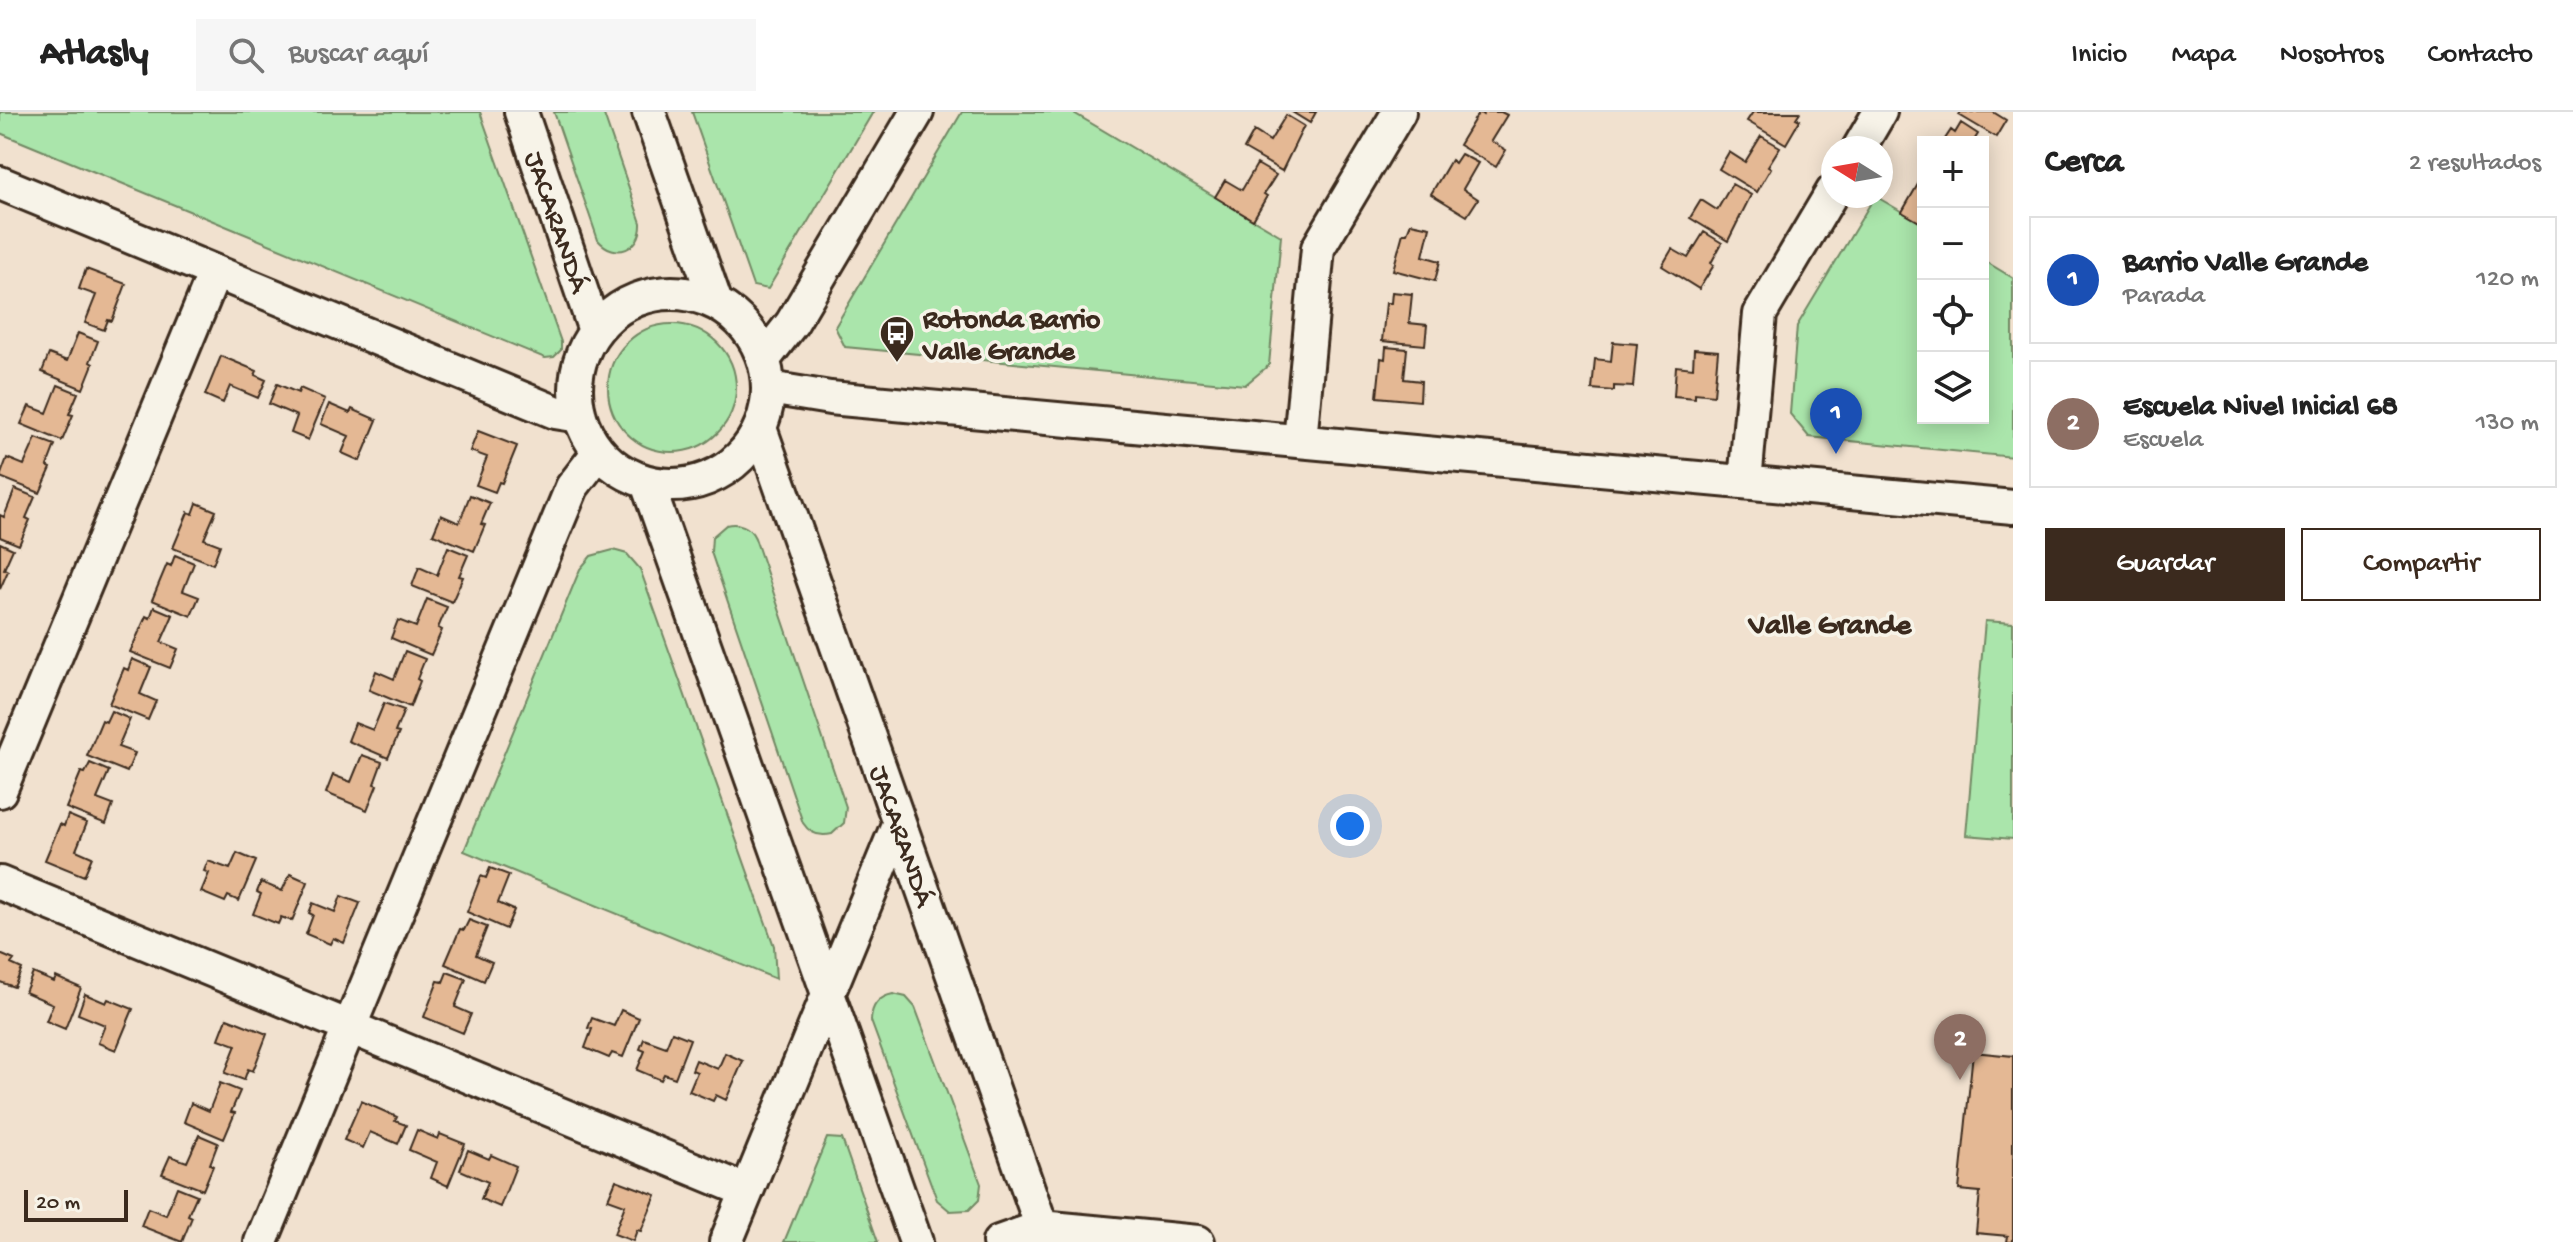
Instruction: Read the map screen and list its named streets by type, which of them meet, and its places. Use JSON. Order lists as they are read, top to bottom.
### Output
{
  "streets": {
    "street": ["JACARANDÁ"]
  },
  "districts": ["Valle Grande"],
  "places": {
    "bus stop": ["Rotonda Barrio Valle Grande"]
  },
  "scale_bar": "20 m",
  "north": "left",
  "page": {
    "header": "Atlasly",
    "search": "Buscar aquí",
    "nav": [
      "Inicio",
      "Mapa",
      "Nosotros",
      "Contacto"
    ],
    "heading": ["Cerca", "2 resultados"],
    "map_buttons": ["+", "−"],
    "list": [
      {
        "mark": "1",
        "name": "Barrio Valle Grande",
        "note": "Parada",
        "value": "120 m"
      },
      {
        "mark": "2",
        "name": "Escuela Nivel Inicial 68",
        "note": "Escuela",
        "value": "130 m"
      }
    ],
    "pins": ["1", "2"],
    "buttons": ["Guardar", "Compartir"],
    "scale": "20 m"
  }
}
